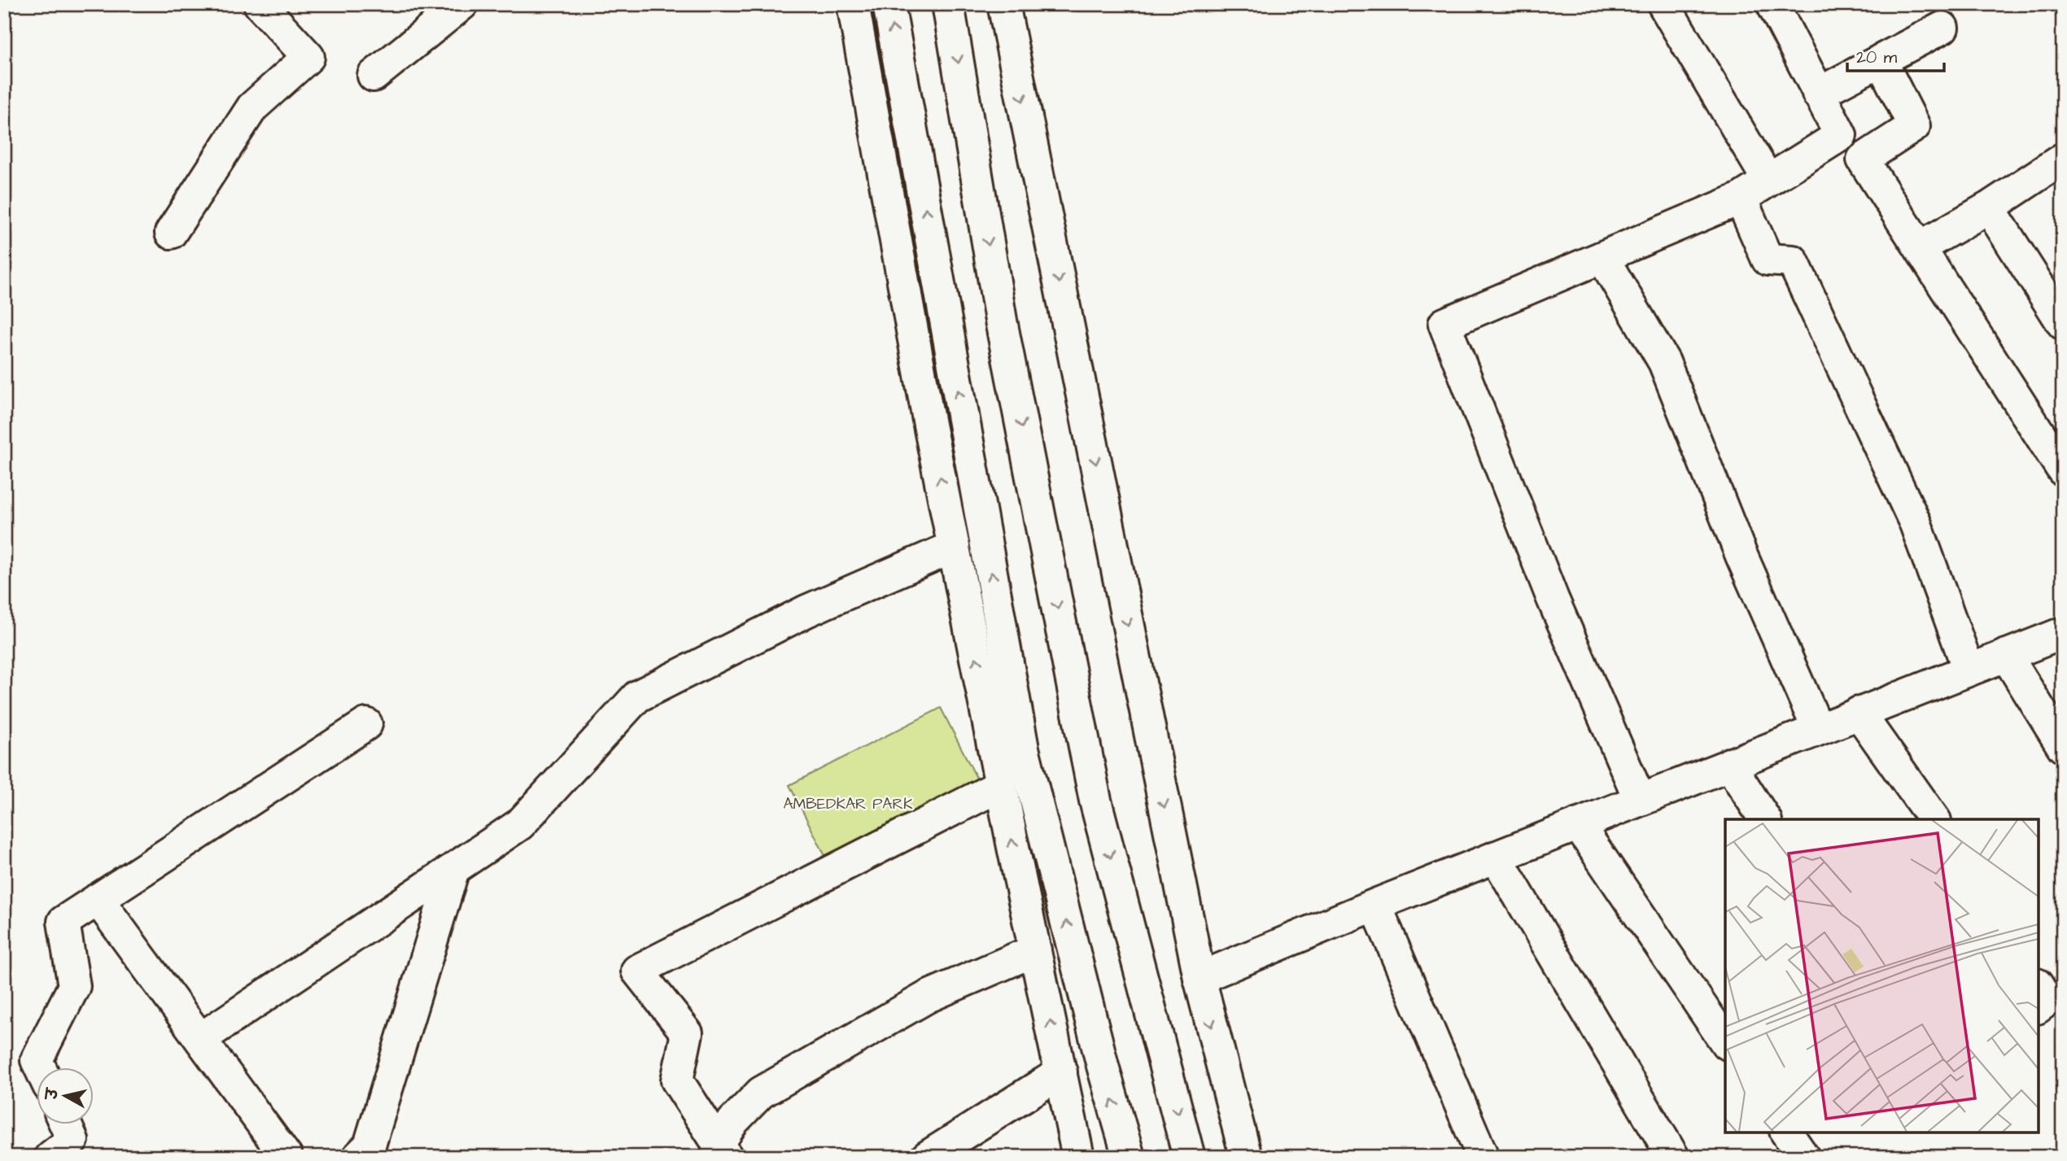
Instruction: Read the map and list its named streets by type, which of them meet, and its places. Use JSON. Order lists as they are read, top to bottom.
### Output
{
  "parks": ["AMBEDKAR PARK"],
  "scale_bar": "20 m",
  "north": "left"
}
